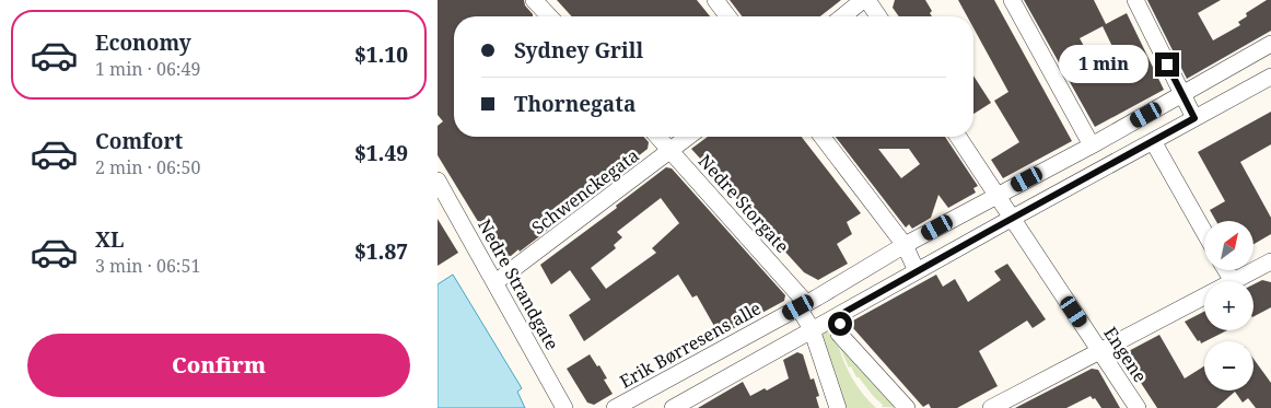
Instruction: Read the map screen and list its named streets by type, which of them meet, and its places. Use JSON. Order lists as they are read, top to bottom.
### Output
{
  "streets": {
    "street": [
      "Schwenckegata",
      "Nedre Storgate",
      "Nedre Strandgate",
      "Erik Børresens alle",
      "Engene"
    ]
  },
  "crossings": [
    ["Schwenckegata", "Nedre Storgate"],
    ["Schwenckegata", "Nedre Strandgate"],
    ["Nedre Storgate", "Erik Børresens alle"],
    ["Erik Børresens alle", "Engene"]
  ],
  "north": "top right",
  "page": {
    "list": [
      {
        "name": "Economy",
        "note": "1 min · 06:49",
        "value": "$1.10"
      },
      {
        "name": "Comfort",
        "note": "2 min · 06:50",
        "value": "$1.49"
      },
      {
        "name": "XL",
        "note": "3 min · 06:51",
        "value": "$1.87"
      }
    ],
    "banner": ["Sydney Grill", "Thornegata"],
    "bubble": "1 min",
    "map_buttons": ["+", "−"],
    "buttons": "Confirm"
  }
}
